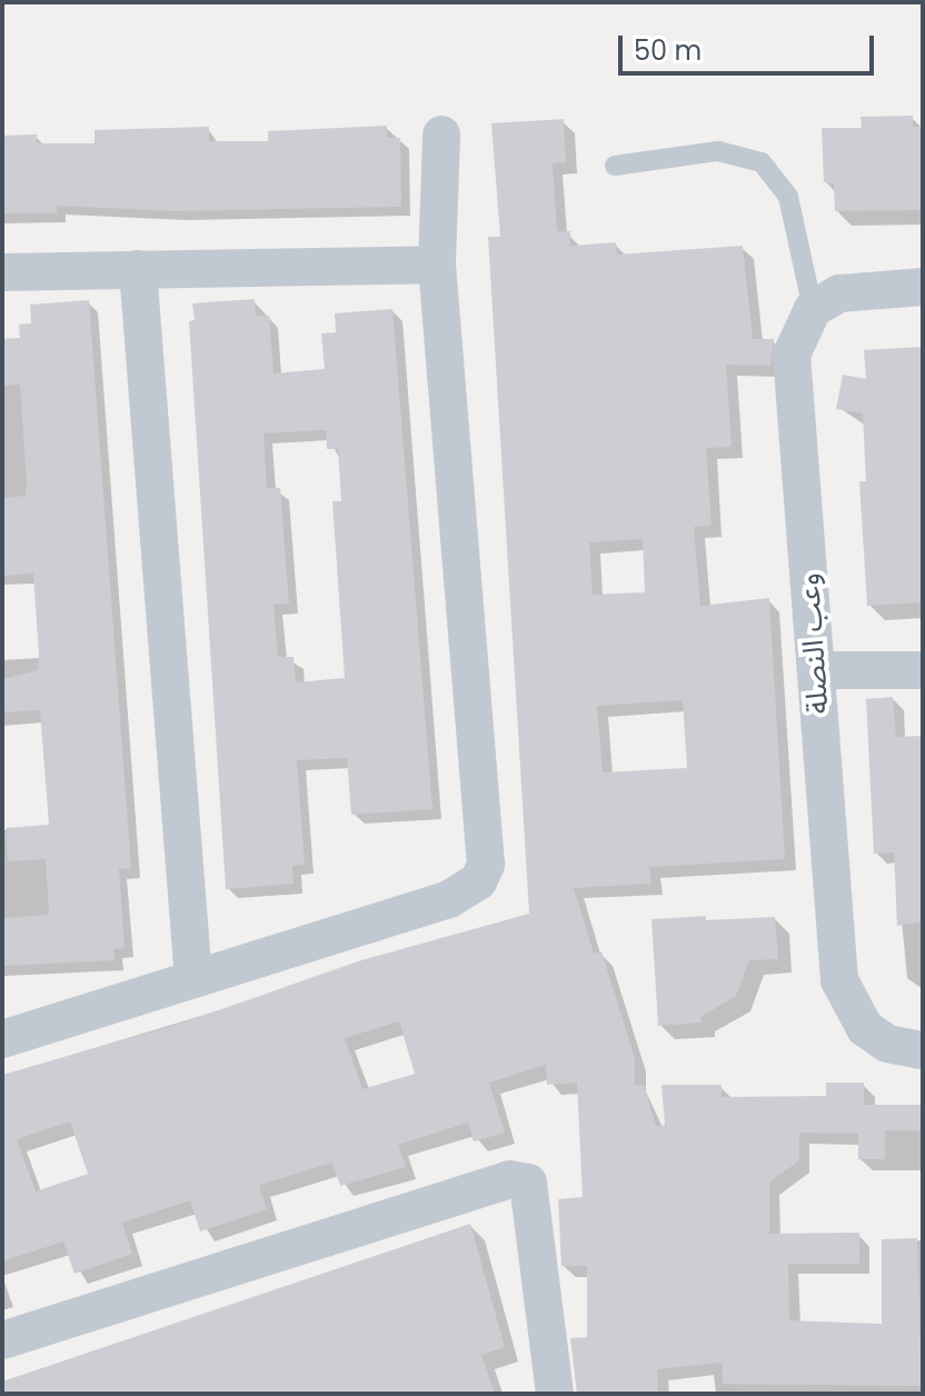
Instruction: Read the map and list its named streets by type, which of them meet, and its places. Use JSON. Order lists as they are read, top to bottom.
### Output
{
  "streets": {
    "street": ["وعب النصلة"]
  },
  "scale_bar": "50 m"
}
